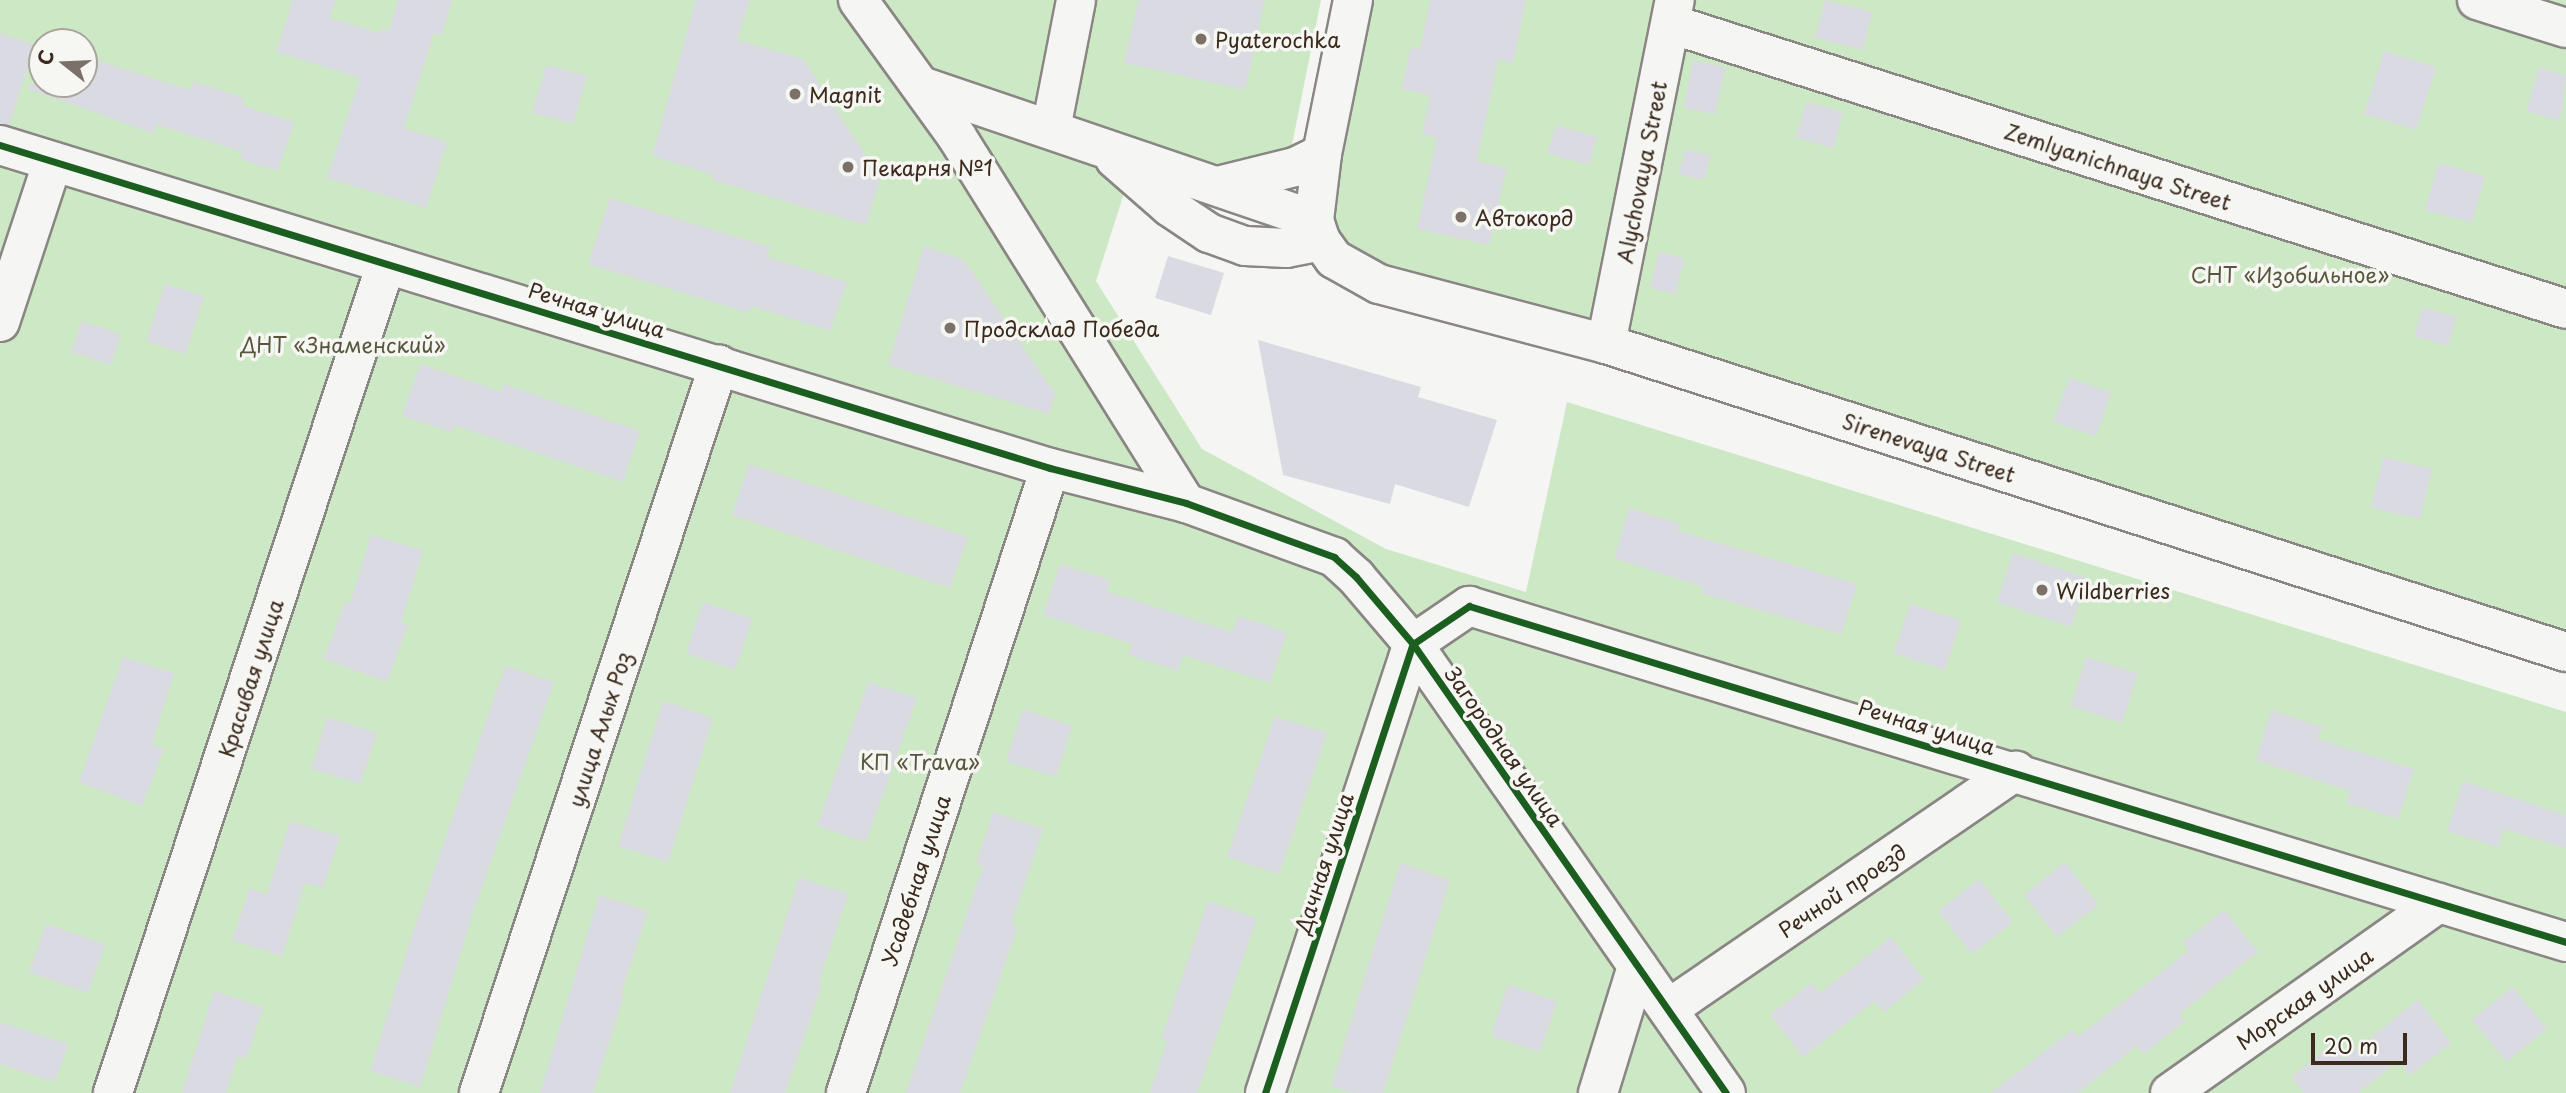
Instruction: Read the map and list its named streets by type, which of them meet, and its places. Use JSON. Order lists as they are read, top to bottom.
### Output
{
  "streets": {
    "street": [
      "Zemlyanichnaya Street",
      "Alychovaya Street",
      "Речная улица",
      "Sirenevaya Street",
      "Красивая улица",
      "улица Алых Роз",
      "Загородная улица",
      "Дачная улица",
      "Усадебная улица",
      "Речной проезд",
      "Морская улица"
    ]
  },
  "crossings": [
    ["Zemlyanichnaya Street", "Alychovaya Street"],
    ["Alychovaya Street", "Sirenevaya Street"],
    ["Речная улица", "Красивая улица"],
    ["Речная улица", "улица Алых Роз"],
    ["Речная улица", "Загородная улица"],
    ["Речная улица", "Дачная улица"],
    ["Речная улица", "Усадебная улица"],
    ["Речная улица", "Речной проезд"],
    ["Речная улица", "Морская улица"],
    ["Загородная улица", "Дачная улица"],
    ["Загородная улица", "Речной проезд"]
  ],
  "parks": ["СНТ «Изобильное»", "ДНТ «Знаменский»", "КП «Trava»"],
  "places": [
    "Pyaterochka",
    "Magnit",
    "Пекарня №1",
    "Автокорд",
    "Продсклад Победа",
    "Wildberries"
  ],
  "scale_bar": "20 m",
  "north": "left"
}
